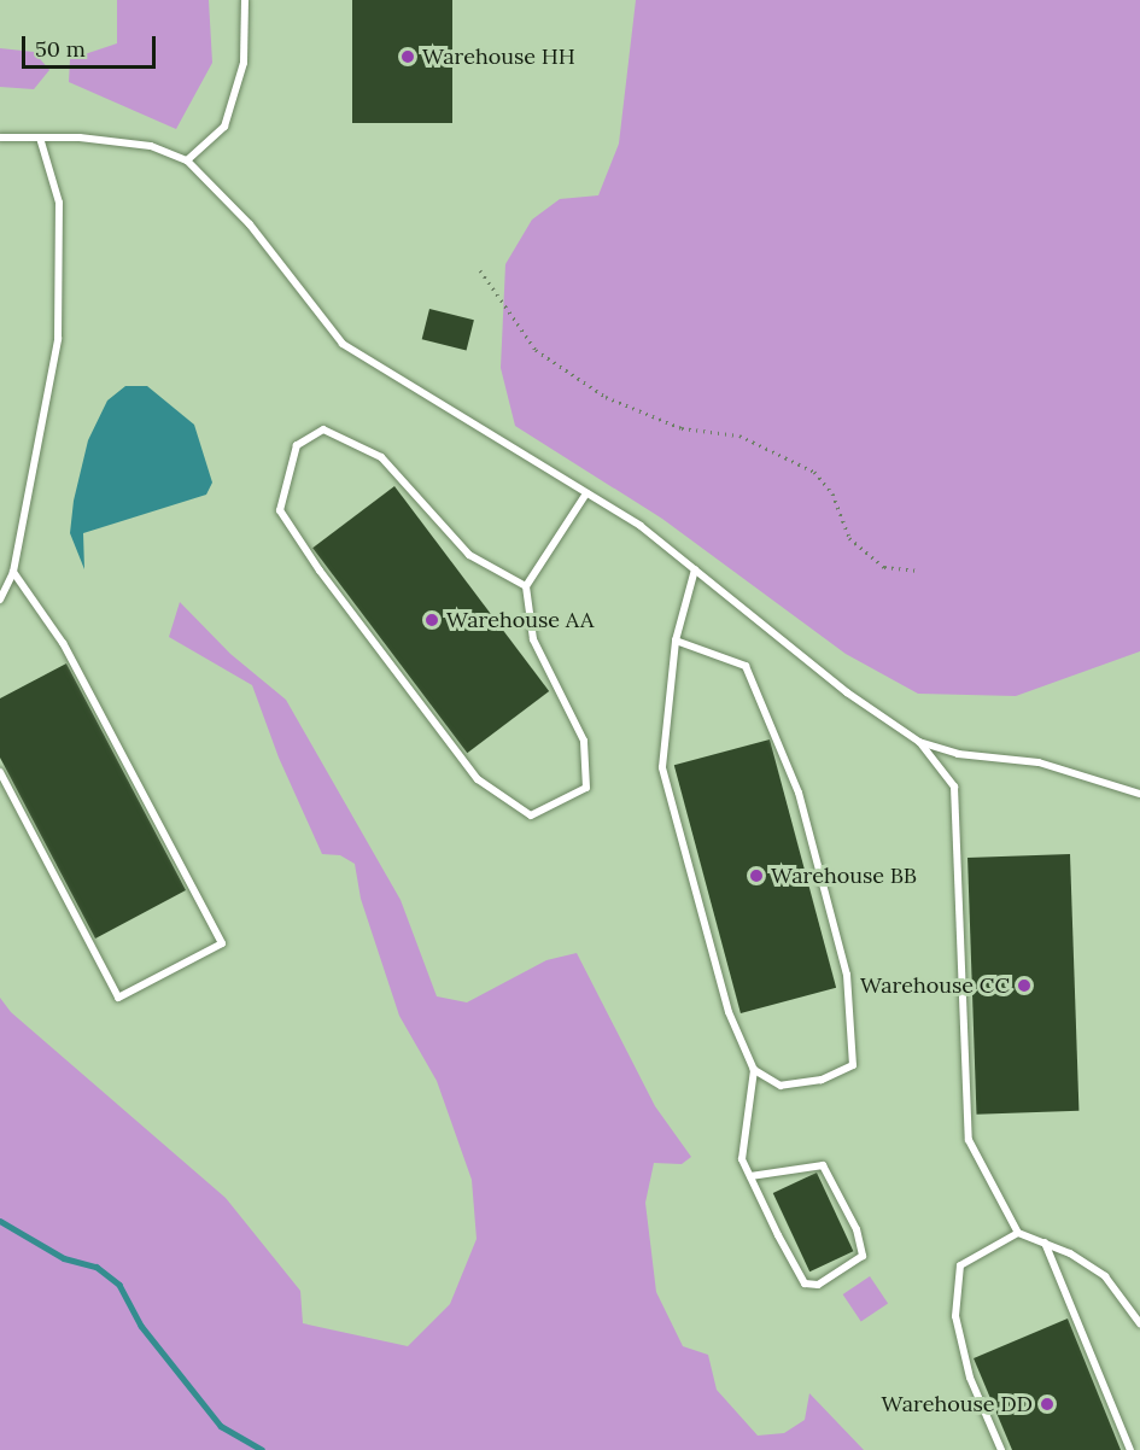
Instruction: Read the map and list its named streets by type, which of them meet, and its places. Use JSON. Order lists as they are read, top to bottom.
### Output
{
  "places": [
    "Warehouse HH",
    "Warehouse AA",
    "Warehouse BB",
    "Warehouse CC",
    "Warehouse DD"
  ],
  "scale_bar": "50 m"
}
